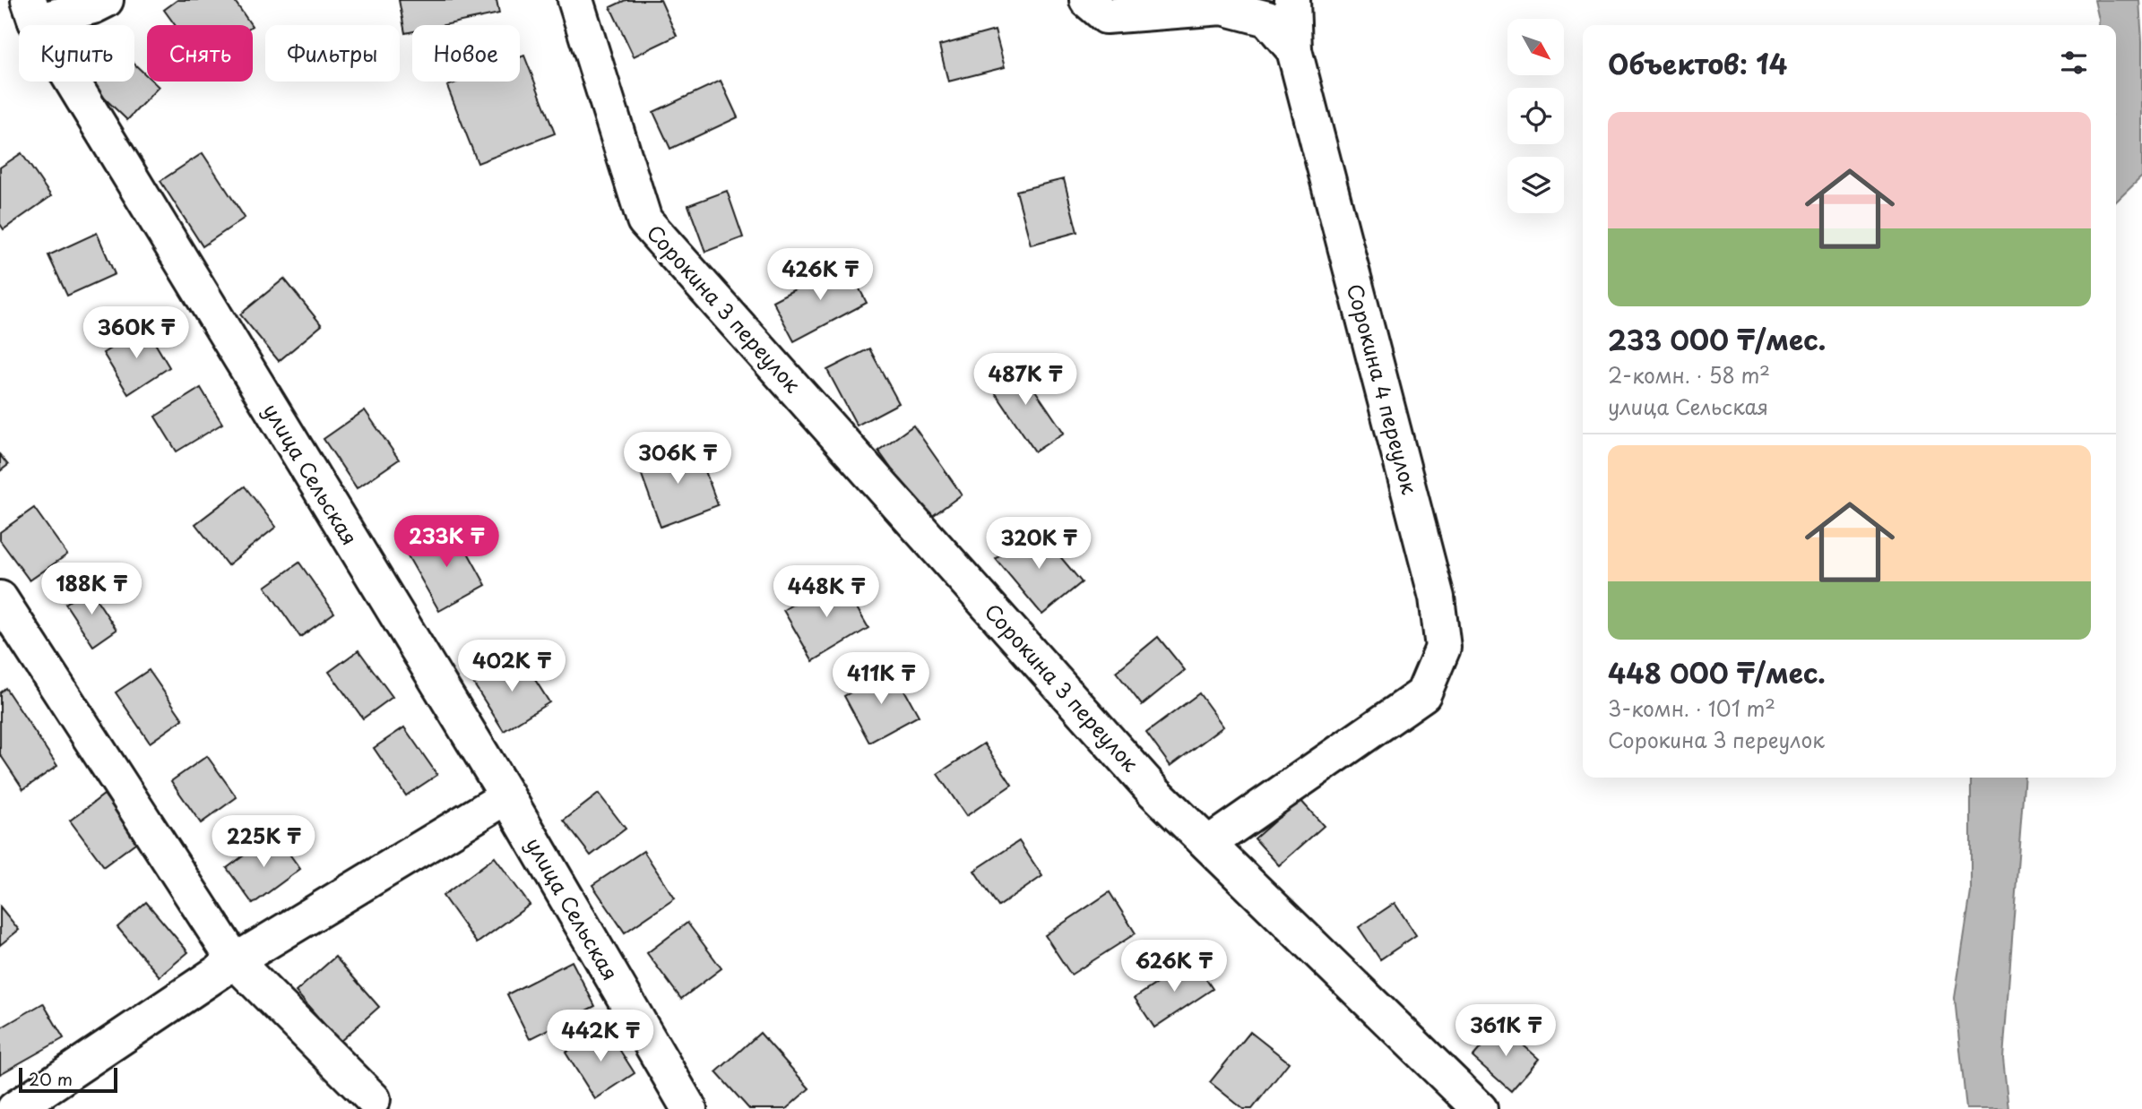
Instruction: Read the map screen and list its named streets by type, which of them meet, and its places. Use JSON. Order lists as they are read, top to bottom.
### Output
{
  "streets": {
    "street": ["Сорокина 3 переулок", "Сорокина 4 переулок", "улица Сельская"]
  },
  "crossings": [
    ["Сорокина 3 переулок", "Сорокина 4 переулок"]
  ],
  "scale_bar": "20 m",
  "north": "bottom right",
  "page": {
    "chip": [
      "Купить",
      "Снять",
      "Фильтры",
      "Новое"
    ],
    "heading": "Объектов: 14",
    "list": [
      {
        "name": "233 000 ₸/мес.",
        "note": "2-комн. · 58 m² · улица Сельская"
      },
      {
        "name": "448 000 ₸/мес.",
        "note": "3-комн. · 101 m² · Сорокина 3 переулок"
      }
    ],
    "price": [
      "426K ₸",
      "360K ₸",
      "487K ₸",
      "306K ₸",
      "233K ₸",
      "320K ₸",
      "188K ₸",
      "448K ₸",
      "402K ₸",
      "411K ₸",
      "225K ₸",
      "626K ₸",
      "361K ₸",
      "442K ₸"
    ],
    "scale": "20 m"
  }
}
